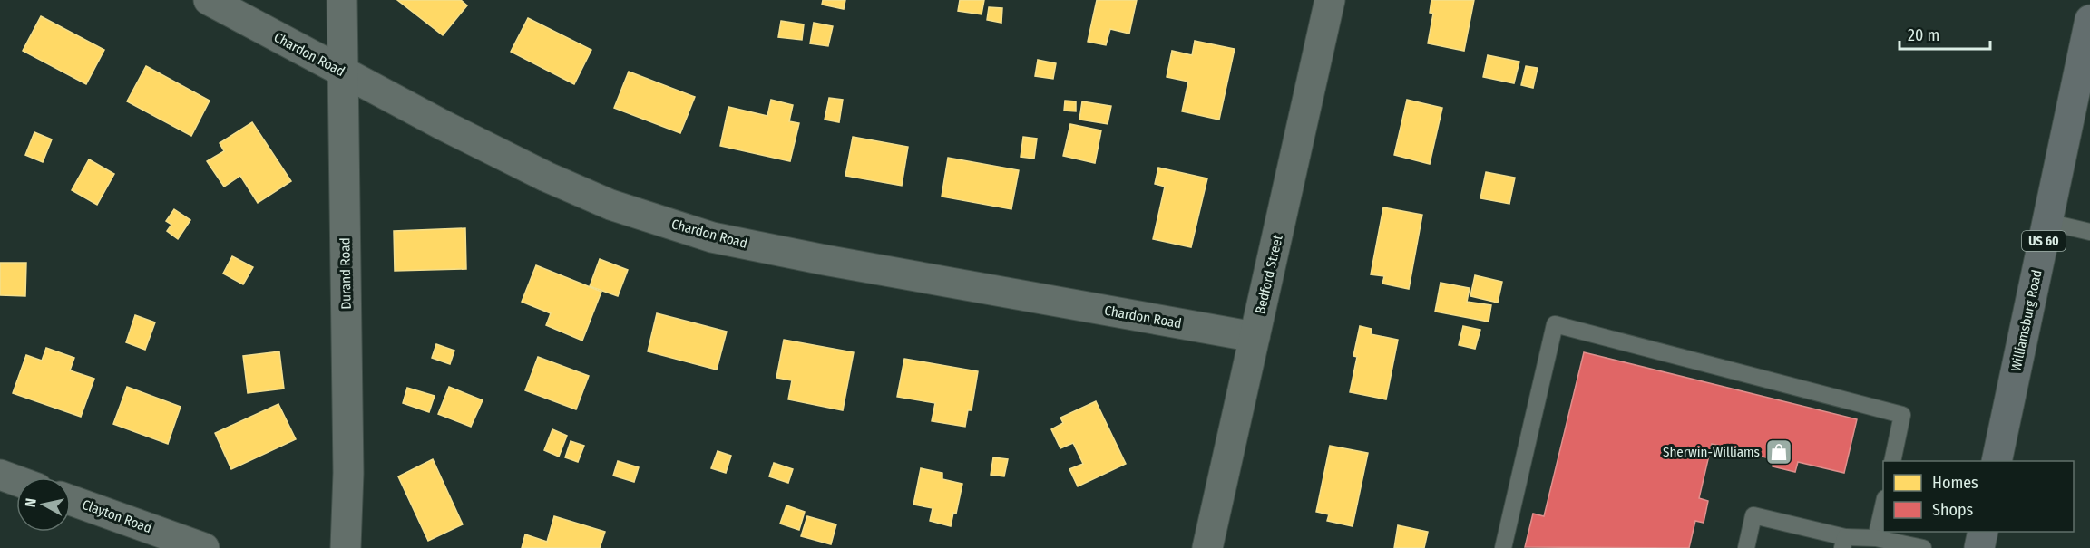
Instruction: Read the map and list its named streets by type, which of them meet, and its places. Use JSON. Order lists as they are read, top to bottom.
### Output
{
  "streets": {
    "main road": ["US 60", "Williamsburg Road"],
    "street": [
      "Chardon Road",
      "Durand Road",
      "Bedford Street",
      "Clayton Road"
    ]
  },
  "crossings": [
    ["Chardon Road", "Durand Road"],
    ["Chardon Road", "Bedford Street"]
  ],
  "places": {
    "shop": ["Sherwin-Williams"]
  },
  "legend": ["Homes", "Shops"],
  "scale_bar": "20 m",
  "north": "left"
}
